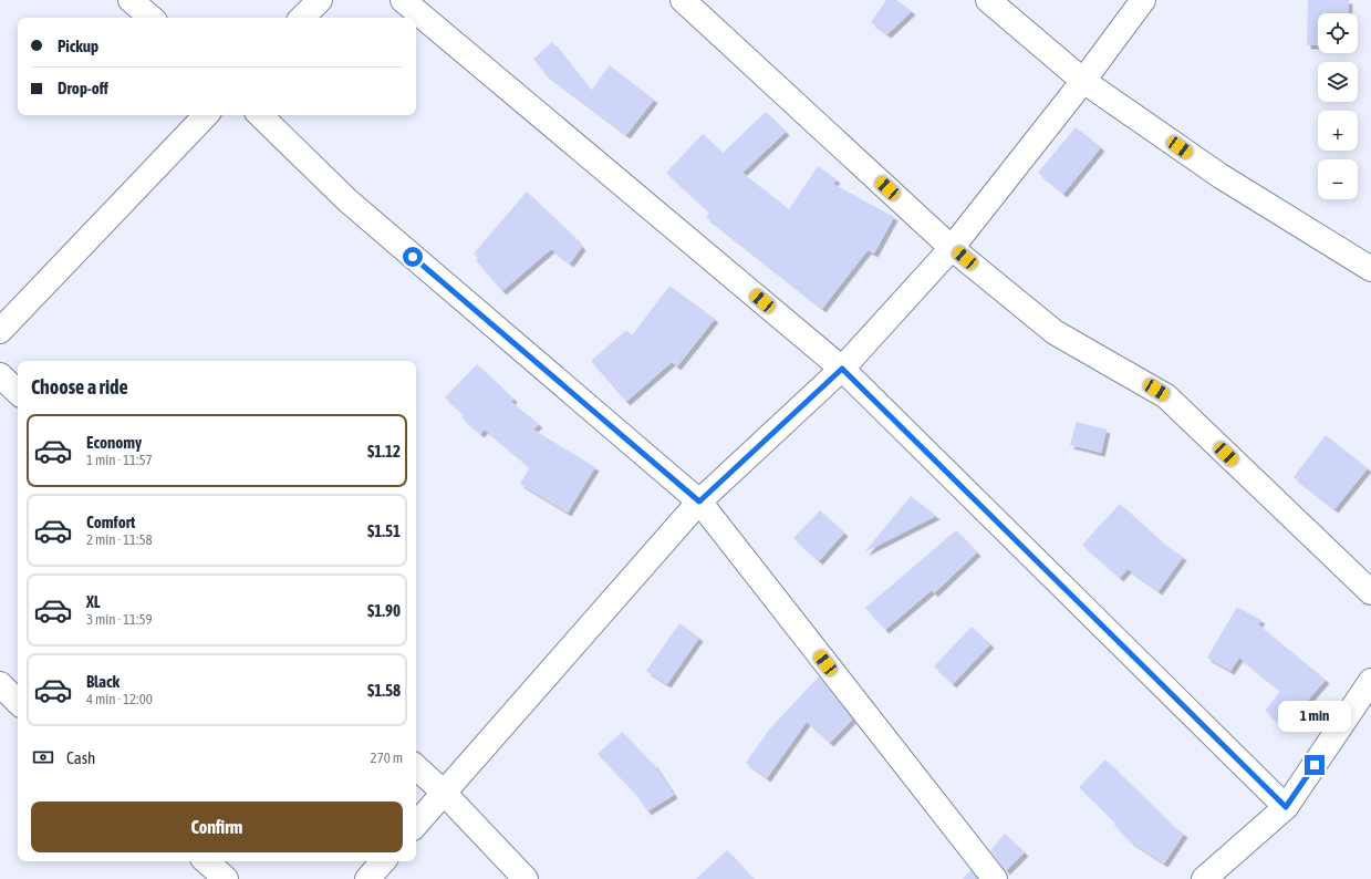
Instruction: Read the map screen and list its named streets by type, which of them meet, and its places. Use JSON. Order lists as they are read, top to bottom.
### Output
{
  "page": {
    "map_buttons": ["+", "−"],
    "banner": ["Pickup", "Drop-off"],
    "heading": "Choose a ride",
    "list": [
      {
        "name": "Economy",
        "note": "1 min · 11:57",
        "value": "$1.12"
      },
      {
        "name": "Comfort",
        "note": "2 min · 11:58",
        "value": "$1.51"
      },
      {
        "name": "XL",
        "note": "3 min · 11:59",
        "value": "$1.90"
      },
      {
        "name": "Black",
        "note": "4 min · 12:00",
        "value": "$1.58"
      }
    ],
    "bubble": "1 min",
    "pay": ["Cash", "270 m"],
    "buttons": "Confirm"
  }
}
